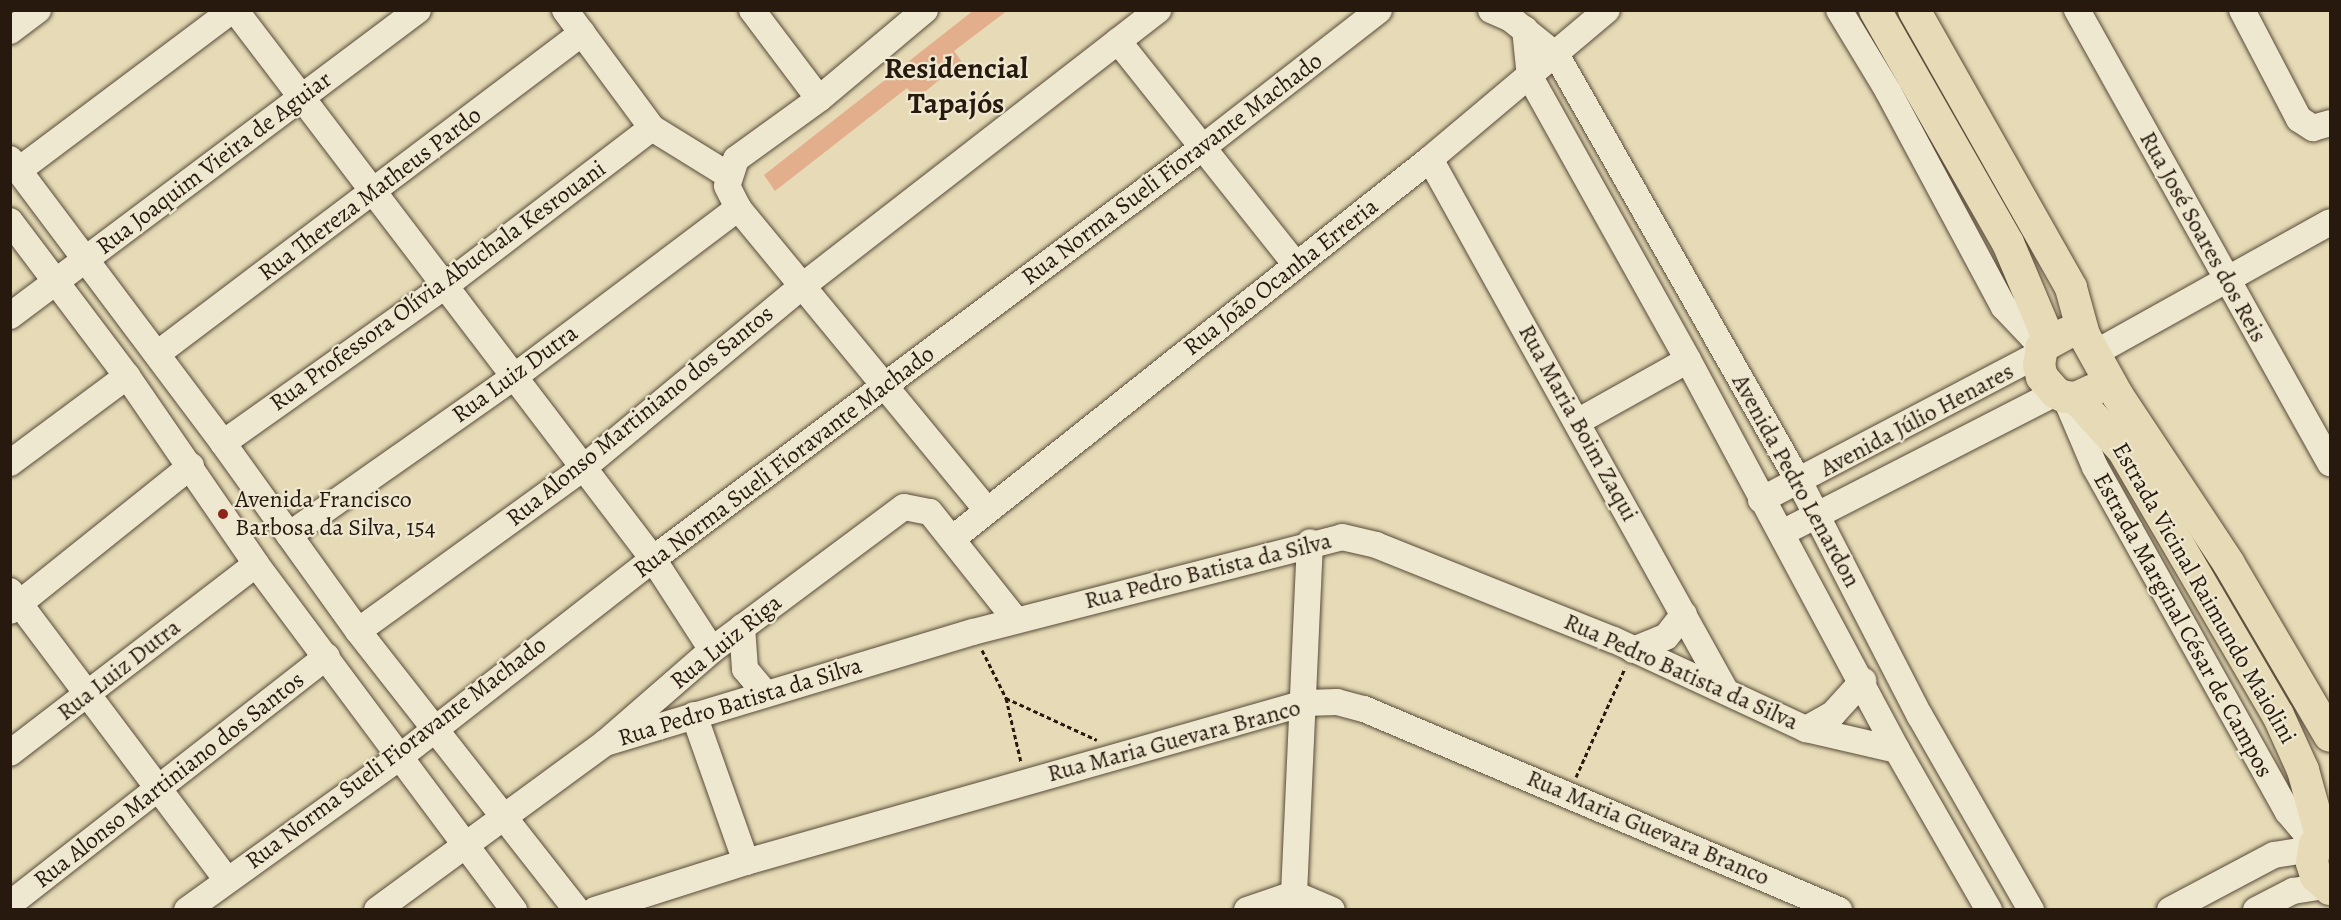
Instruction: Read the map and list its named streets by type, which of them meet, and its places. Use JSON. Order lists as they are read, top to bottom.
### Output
{
  "streets": {
    "main road": ["Estrada Vicinal Raimundo Maiolini"],
    "street": [
      "Rua Joaquim Vieira de Aguiar",
      "Rua Norma Sueli Fioravante Machado",
      "Rua Thereza Matheus Pardo",
      "Rua José Soares dos Reis",
      "Rua João Ocanha Erreria",
      "Rua Professora Olívia Abuchala Kesrouani",
      "Rua Luiz Dutra",
      "Rua Alonso Martiniano dos Santos",
      "Avenida Júlio Henares",
      "Rua Maria Boim Zaqui",
      "Avenida Pedro Lenardon",
      "Rua Pedro Batista da Silva",
      "Rua Luiz Riga",
      "Rua Maria Guevara Branco"
    ]
  },
  "crossings": [
    ["Rua João Ocanha Erreria", "Rua Maria Boim Zaqui"],
    ["Rua João Ocanha Erreria", "Avenida Pedro Lenardon"],
    ["Rua João Ocanha Erreria", "Rua Luiz Riga"],
    ["Avenida Júlio Henares", "Avenida Pedro Lenardon"],
    ["Avenida Júlio Henares", "Estrada Vicinal Raimundo Maiolini"],
    ["Rua Maria Boim Zaqui", "Rua Pedro Batista da Silva"],
    ["Avenida Pedro Lenardon", "Rua Pedro Batista da Silva"],
    ["Rua Pedro Batista da Silva", "Rua Luiz Riga"]
  ],
  "districts": ["Residencial Tapajós"],
  "places": ["Avenida Francisco Barbosa da Silva, 154"]
}
